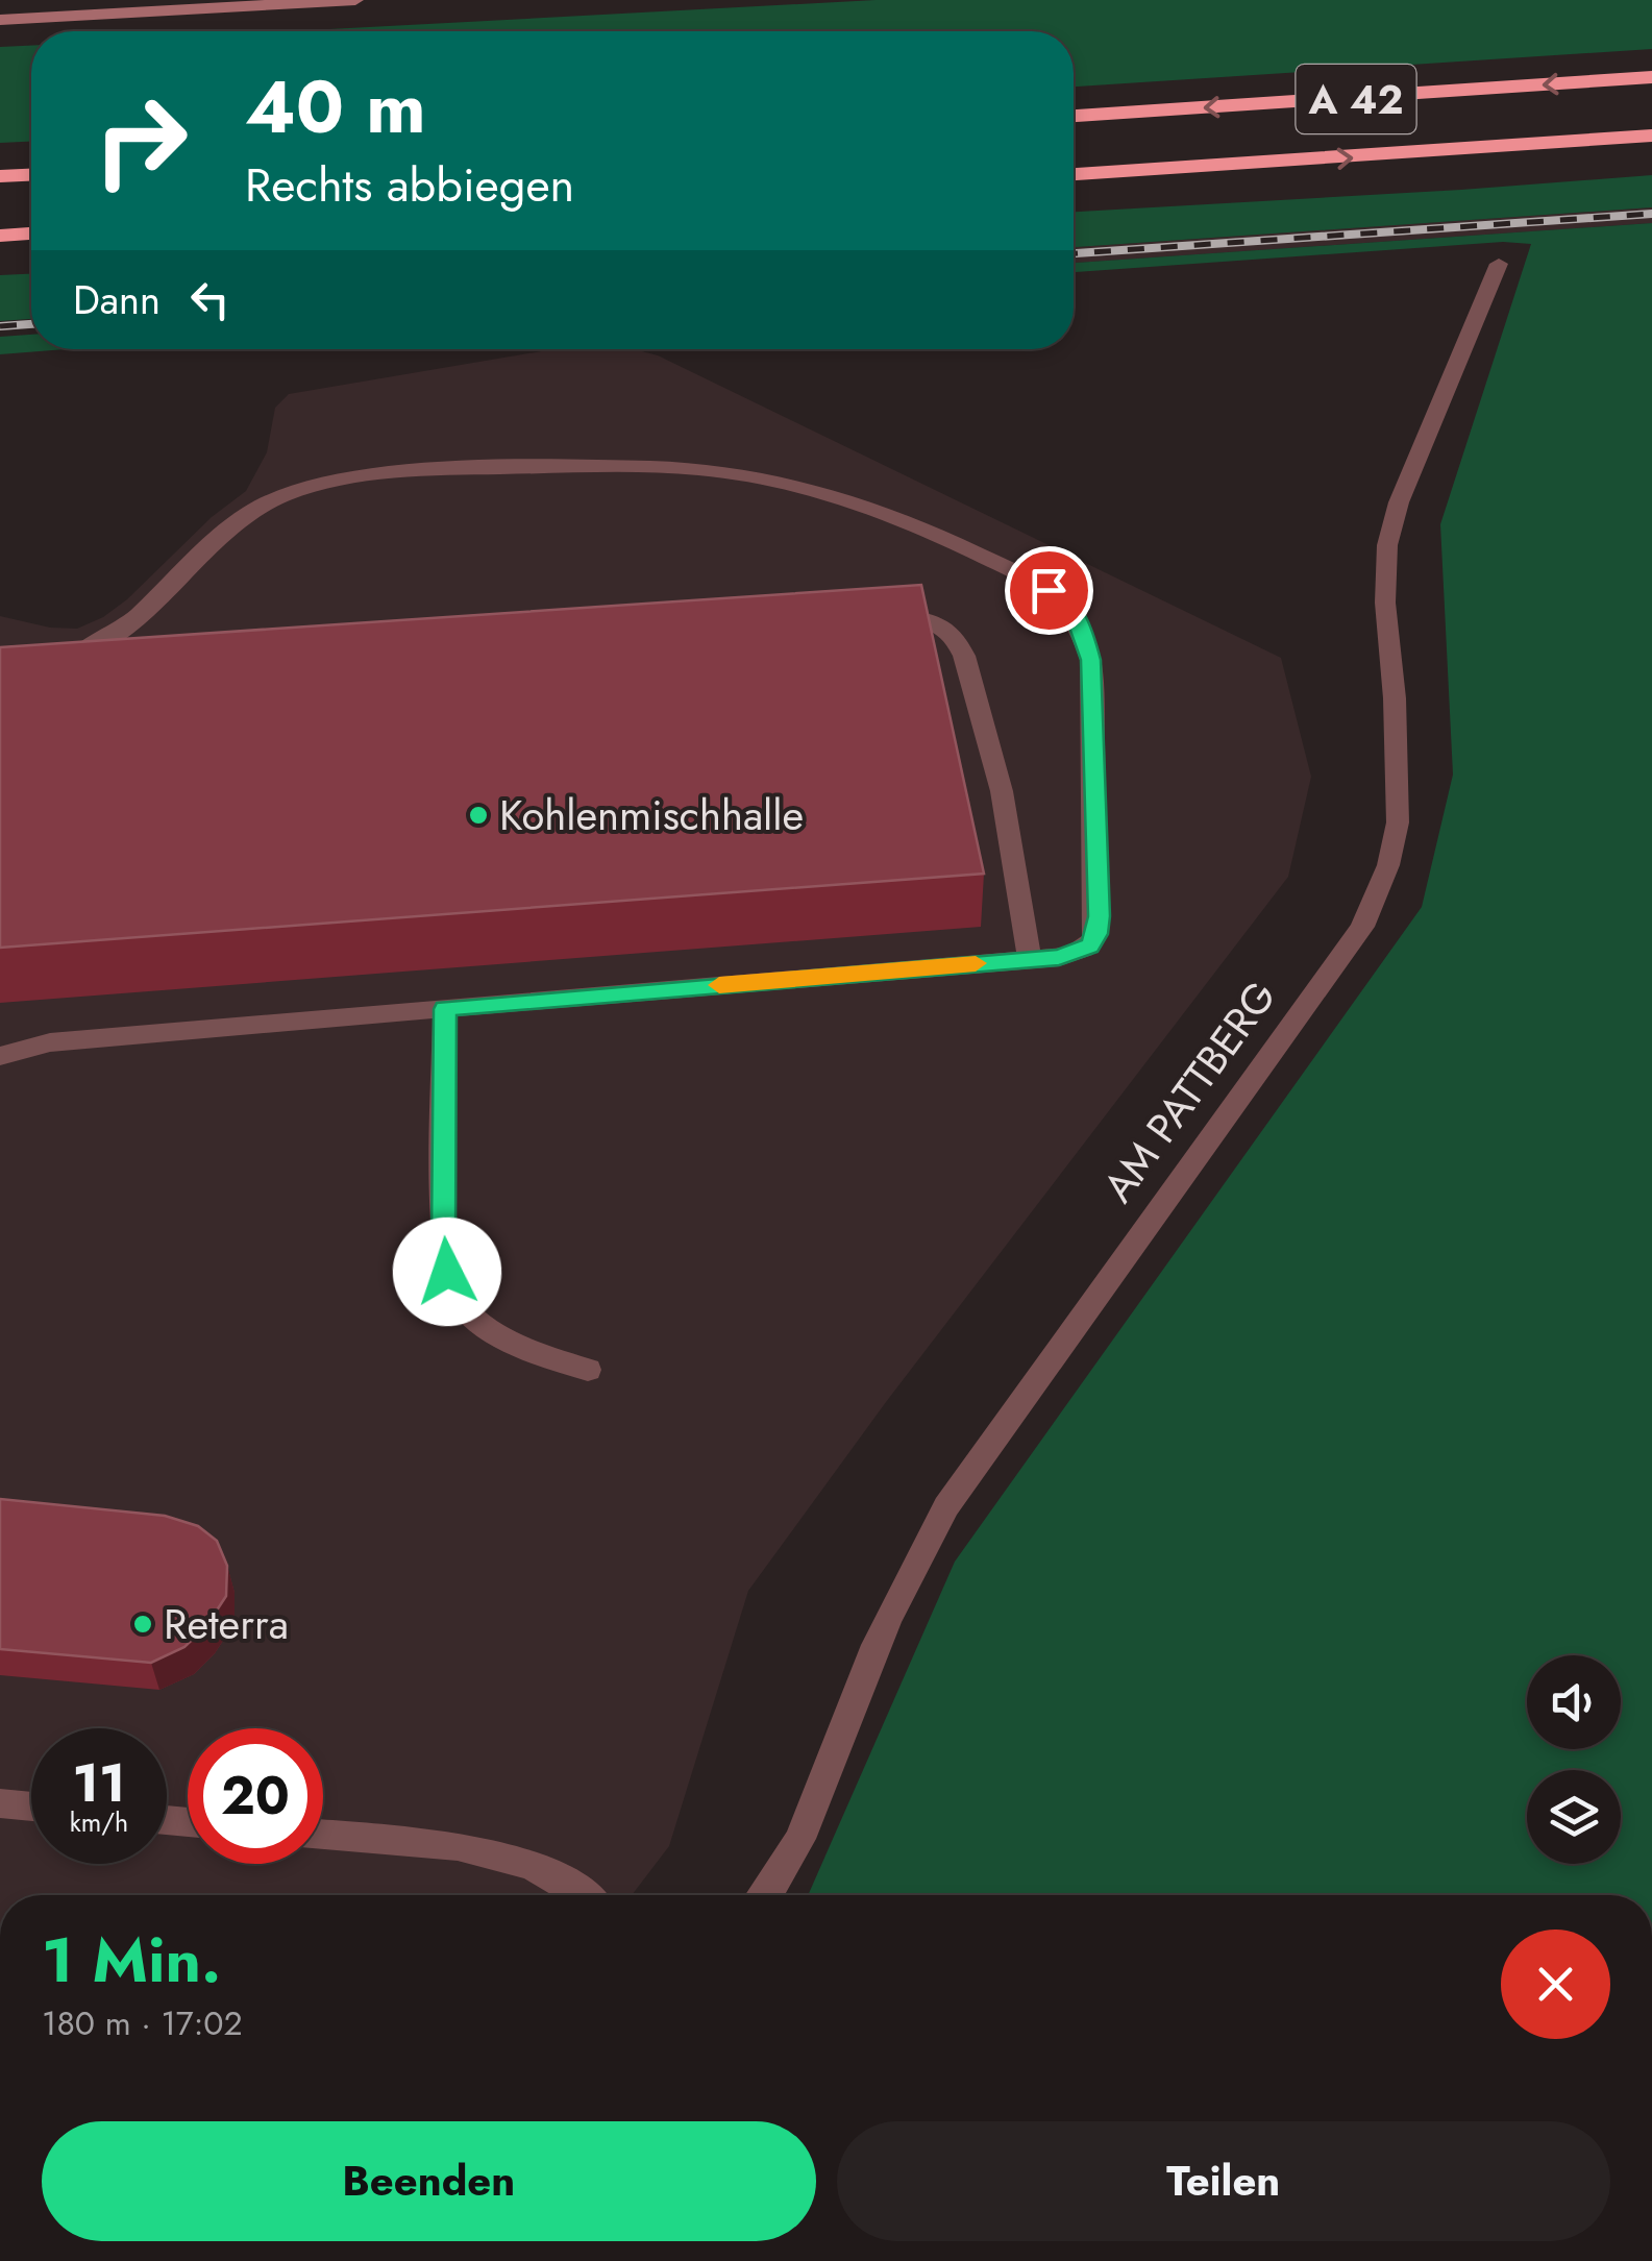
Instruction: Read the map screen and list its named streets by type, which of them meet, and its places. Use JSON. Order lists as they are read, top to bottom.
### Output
{
  "streets": {
    "highway": ["A 42"],
    "street": ["AM PATTBERG"]
  },
  "places": ["Kohlenmischhalle", "Reterra"],
  "page": {
    "turn": ["40 m", "Rechts abbiegen"],
    "then": "Dann",
    "speed": "11 km/h",
    "limit": "20",
    "heading": ["1 Min.", "180 m · 17:02"],
    "buttons": ["Beenden", "Teilen"]
  }
}
